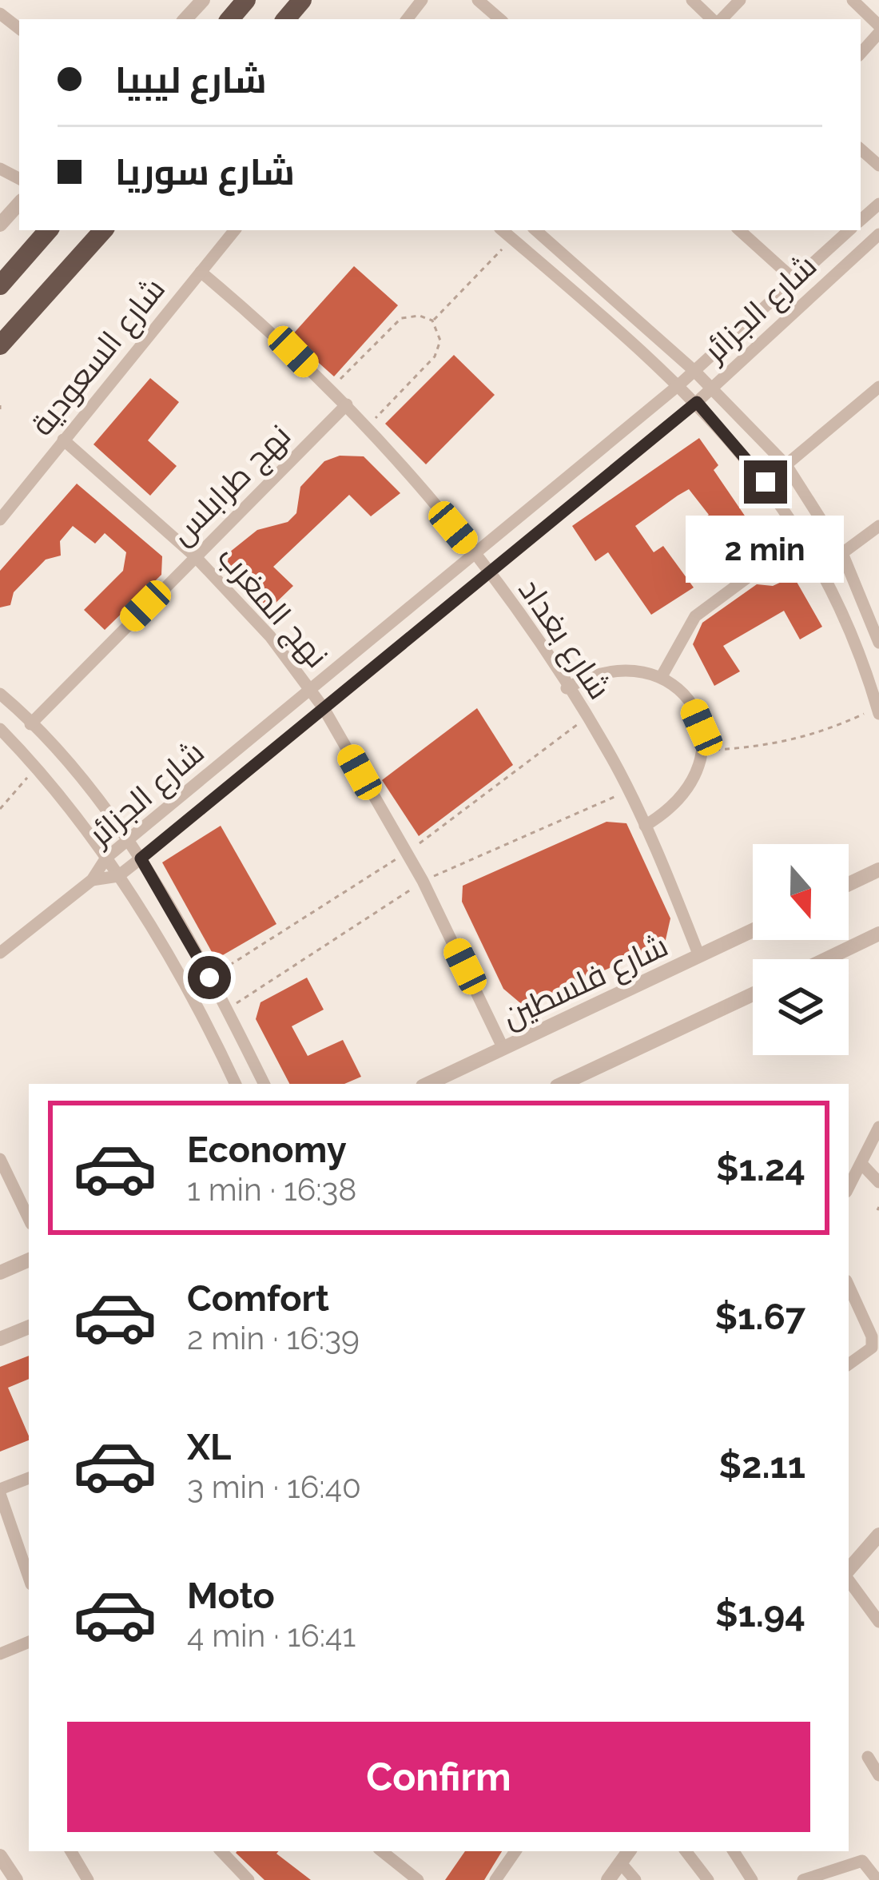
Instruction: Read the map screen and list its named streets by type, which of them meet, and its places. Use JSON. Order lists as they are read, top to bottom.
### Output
{
  "streets": {
    "street": [
      "شارع الجزائر",
      "شارع السعودية",
      "نهج طرابلس",
      "نهج المغرب",
      "شارع بغداد",
      "شارع فلسطين"
    ]
  },
  "crossings": [
    ["شارع الجزائر", "نهج المغرب"],
    ["شارع الجزائر", "شارع بغداد"],
    ["شارع السعودية", "نهج المغرب"],
    ["شارع السعودية", "شارع بغداد"],
    ["نهج طرابلس", "نهج المغرب"],
    ["نهج طرابلس", "شارع بغداد"],
    ["نهج المغرب", "شارع فلسطين"],
    ["شارع بغداد", "شارع فلسطين"]
  ],
  "north": "bottom",
  "page": {
    "banner": ["شارع ليبيا", "شارع سوريا"],
    "bubble": "2 min",
    "list": [
      {
        "name": "Economy",
        "note": "1 min · 16:38",
        "value": "$1.24"
      },
      {
        "name": "Comfort",
        "note": "2 min · 16:39",
        "value": "$1.67"
      },
      {
        "name": "XL",
        "note": "3 min · 16:40",
        "value": "$2.11"
      },
      {
        "name": "Moto",
        "note": "4 min · 16:41",
        "value": "$1.94"
      }
    ],
    "buttons": "Confirm"
  }
}
